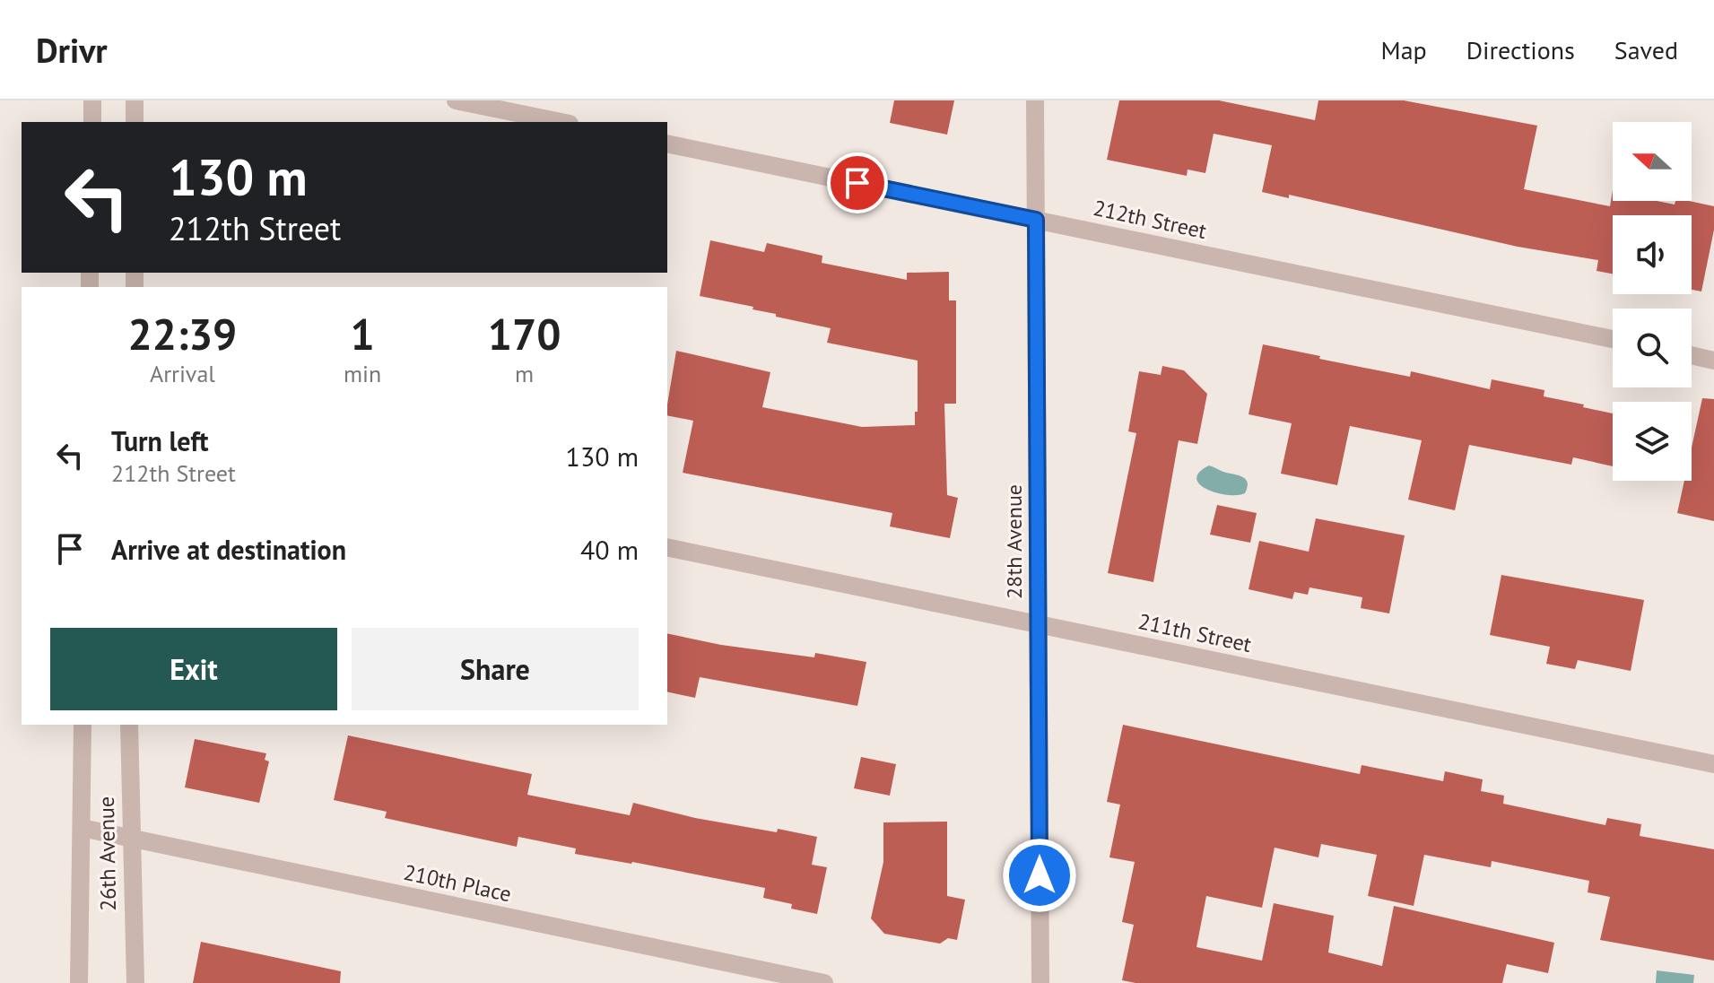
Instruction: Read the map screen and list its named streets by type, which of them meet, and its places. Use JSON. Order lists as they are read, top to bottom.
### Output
{
  "streets": {
    "street": [
      "212th Street",
      "28th Avenue",
      "211th Street",
      "26th Avenue",
      "210th Place"
    ]
  },
  "crossings": [
    ["212th Street", "28th Avenue"],
    ["28th Avenue", "211th Street"],
    ["26th Avenue", "210th Place"]
  ],
  "north": "left",
  "page": {
    "header": "Drivr",
    "nav": ["Map", "Directions", "Saved"],
    "turn": ["130 m", "212th Street"],
    "eta": [
      "22:39",
      "Arrival",
      "1",
      "min",
      "170",
      "m"
    ],
    "list": [
      {
        "name": "Turn left",
        "note": "212th Street",
        "value": "130 m"
      },
      {
        "name": "Arrive at destination",
        "value": "40 m"
      }
    ],
    "buttons": ["Exit", "Share"]
  }
}
